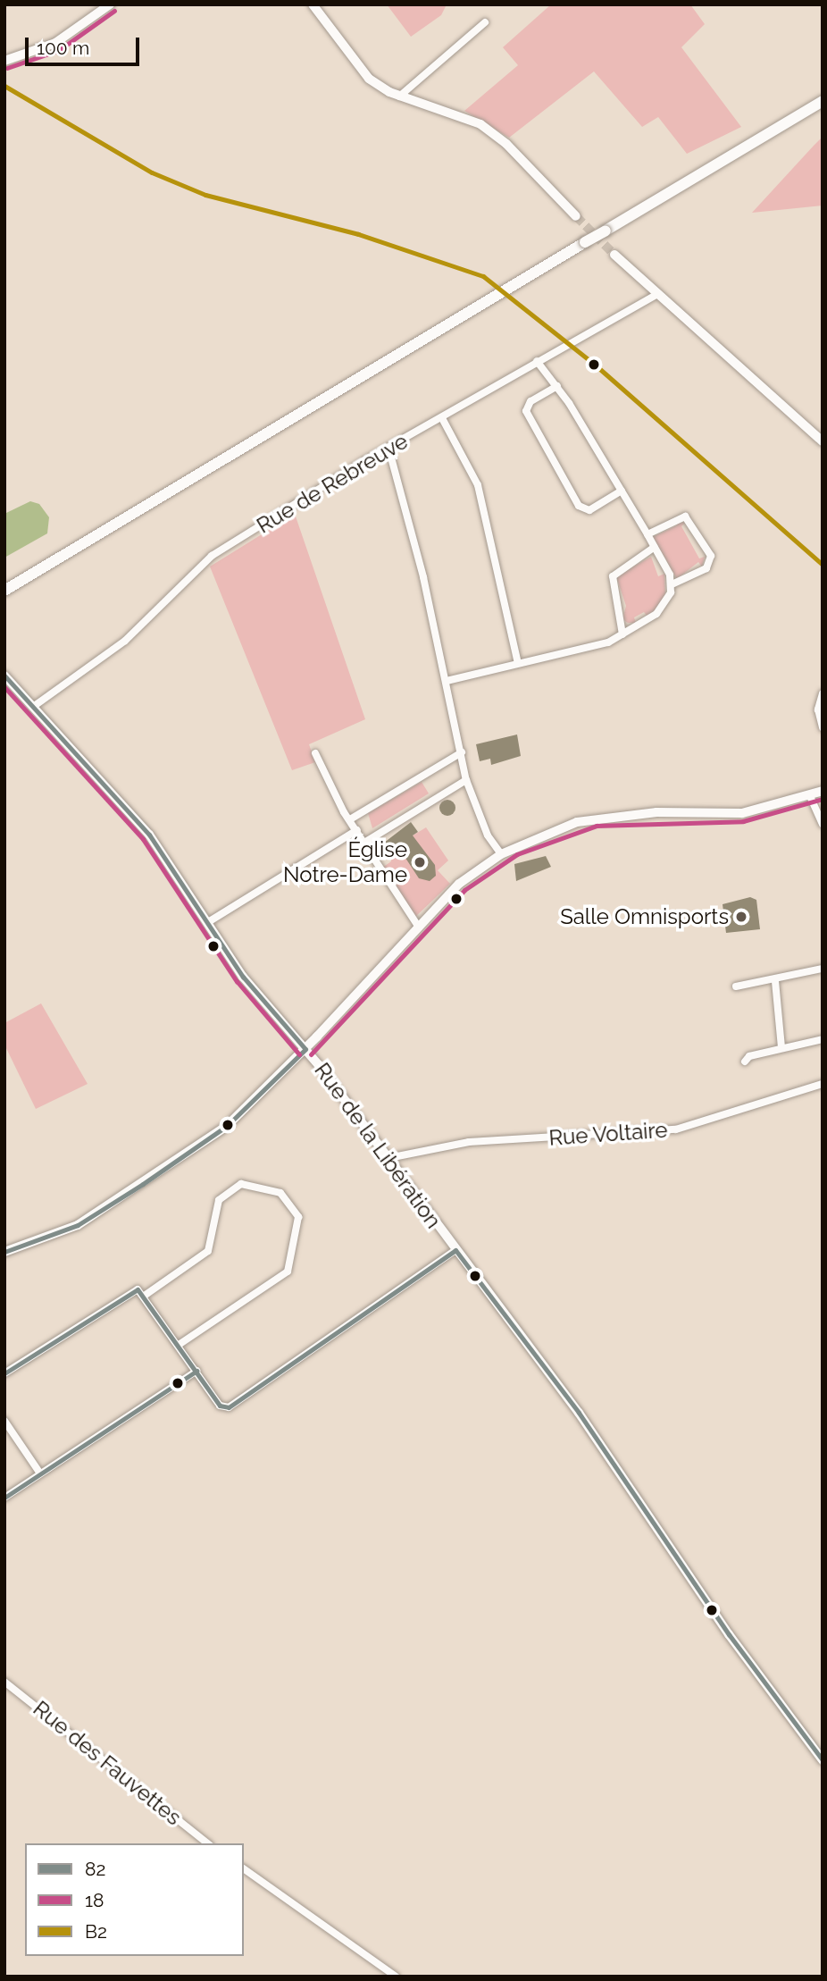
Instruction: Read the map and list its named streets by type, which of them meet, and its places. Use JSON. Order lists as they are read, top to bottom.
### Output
{
  "streets": {
    "street": [
      "Rue de Rebreuve",
      "Rue Voltaire",
      "Rue de la Libération",
      "Rue des Fauvettes"
    ]
  },
  "crossings": [
    ["Rue de Rebreuve", "Rue de la Libération"],
    ["Rue Voltaire", "Rue de la Libération"]
  ],
  "places": ["Église Notre-Dame", "Salle Omnisports"],
  "lines": ["transit line 18", "transit line B2", "transit line 82"],
  "legend": ["82", "18", "B2"],
  "scale_bar": "100 m"
}
